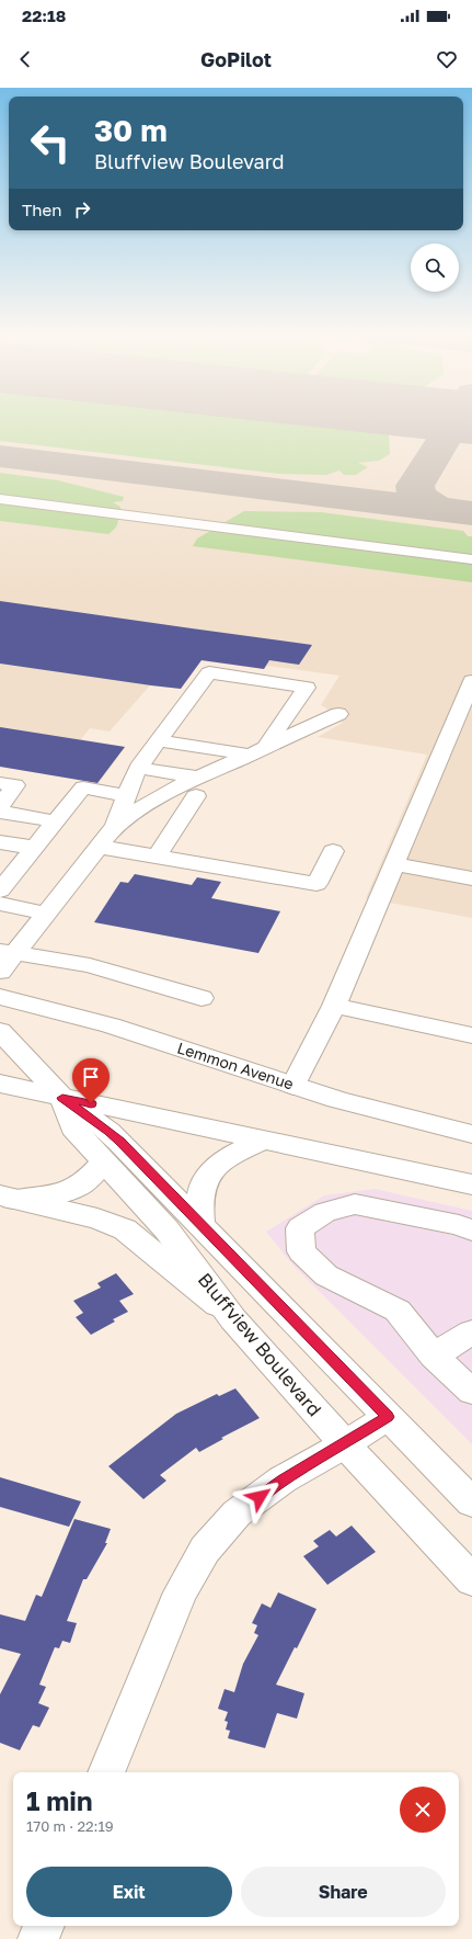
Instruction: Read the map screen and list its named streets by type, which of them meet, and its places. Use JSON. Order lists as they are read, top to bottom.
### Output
{
  "streets": {
    "main road": ["Lemmon Avenue", "Bluffview Boulevard"]
  },
  "page": {
    "status": "22:18",
    "header": "GoPilot",
    "turn": ["30 m", "Bluffview Boulevard"],
    "then": "Then",
    "heading": ["1 min", "170 m · 22:19"],
    "buttons": ["Exit", "Share"]
  }
}
